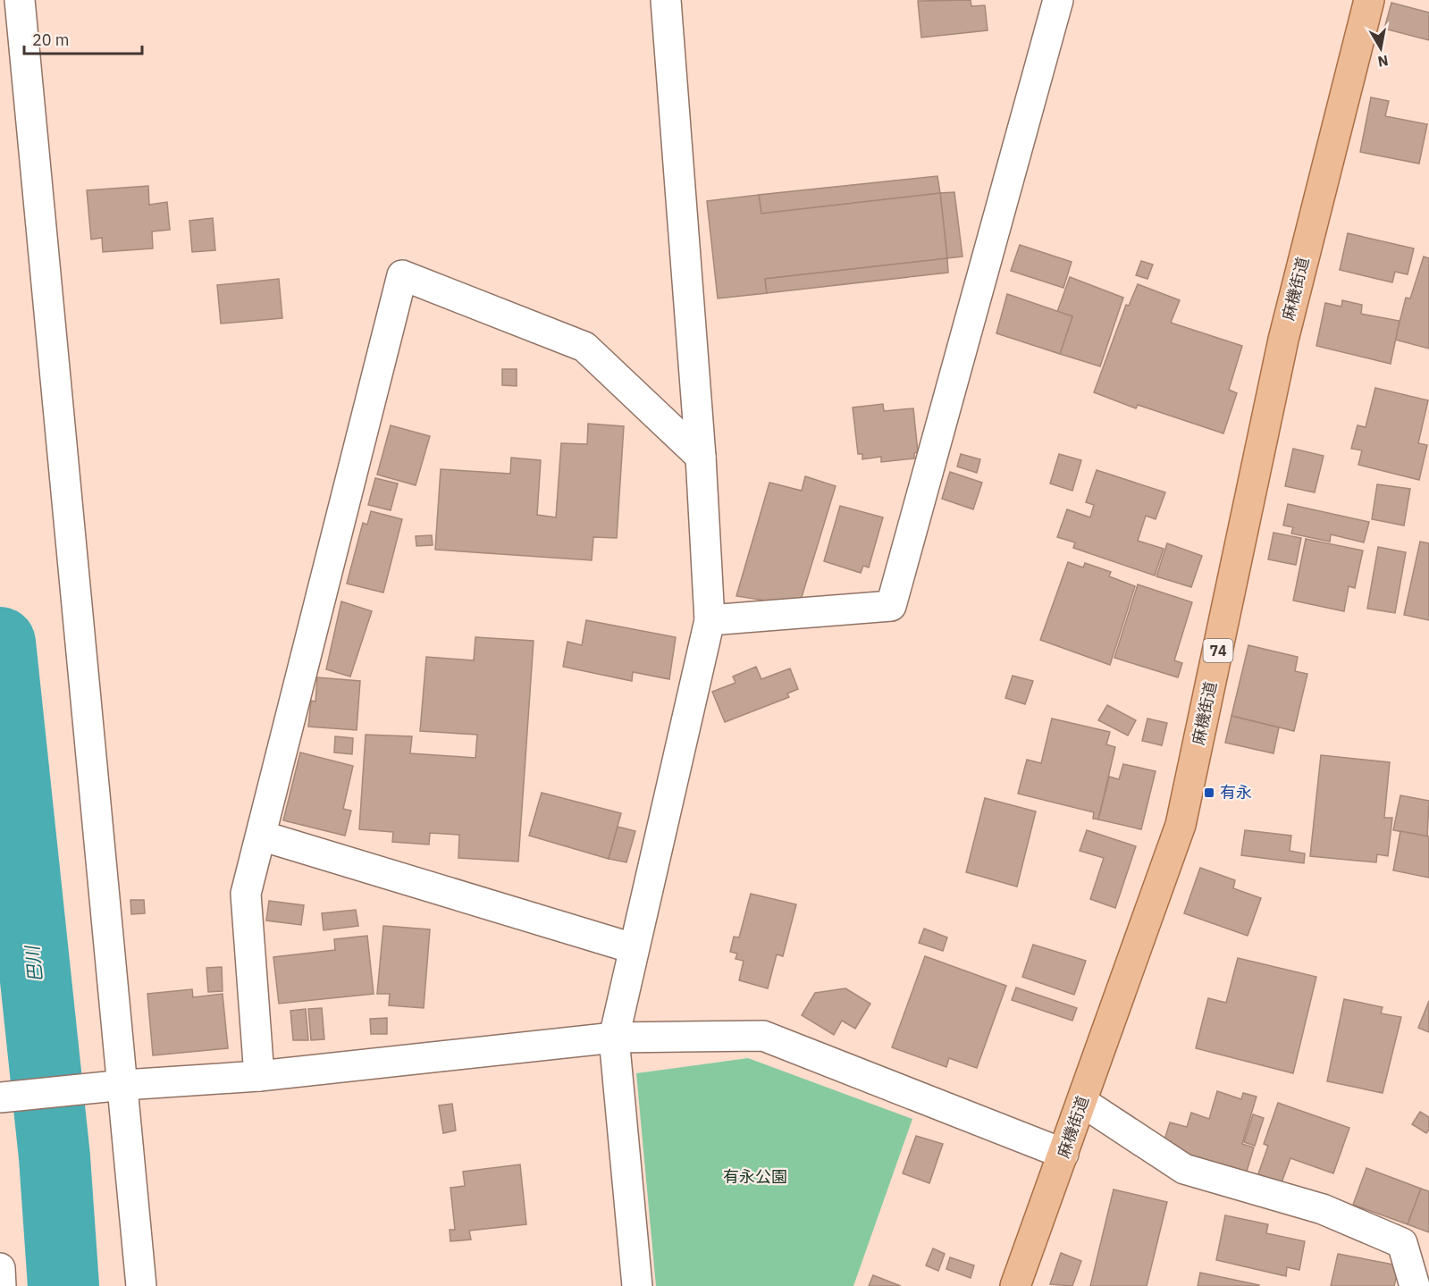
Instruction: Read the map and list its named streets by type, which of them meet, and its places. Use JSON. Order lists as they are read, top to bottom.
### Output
{
  "streets": {
    "main road": ["麻機街道", "74"]
  },
  "water": ["巴川"],
  "parks": ["有永公園"],
  "places": {
    "transit": ["有永"]
  },
  "scale_bar": "20 m",
  "north": "bottom"
}
